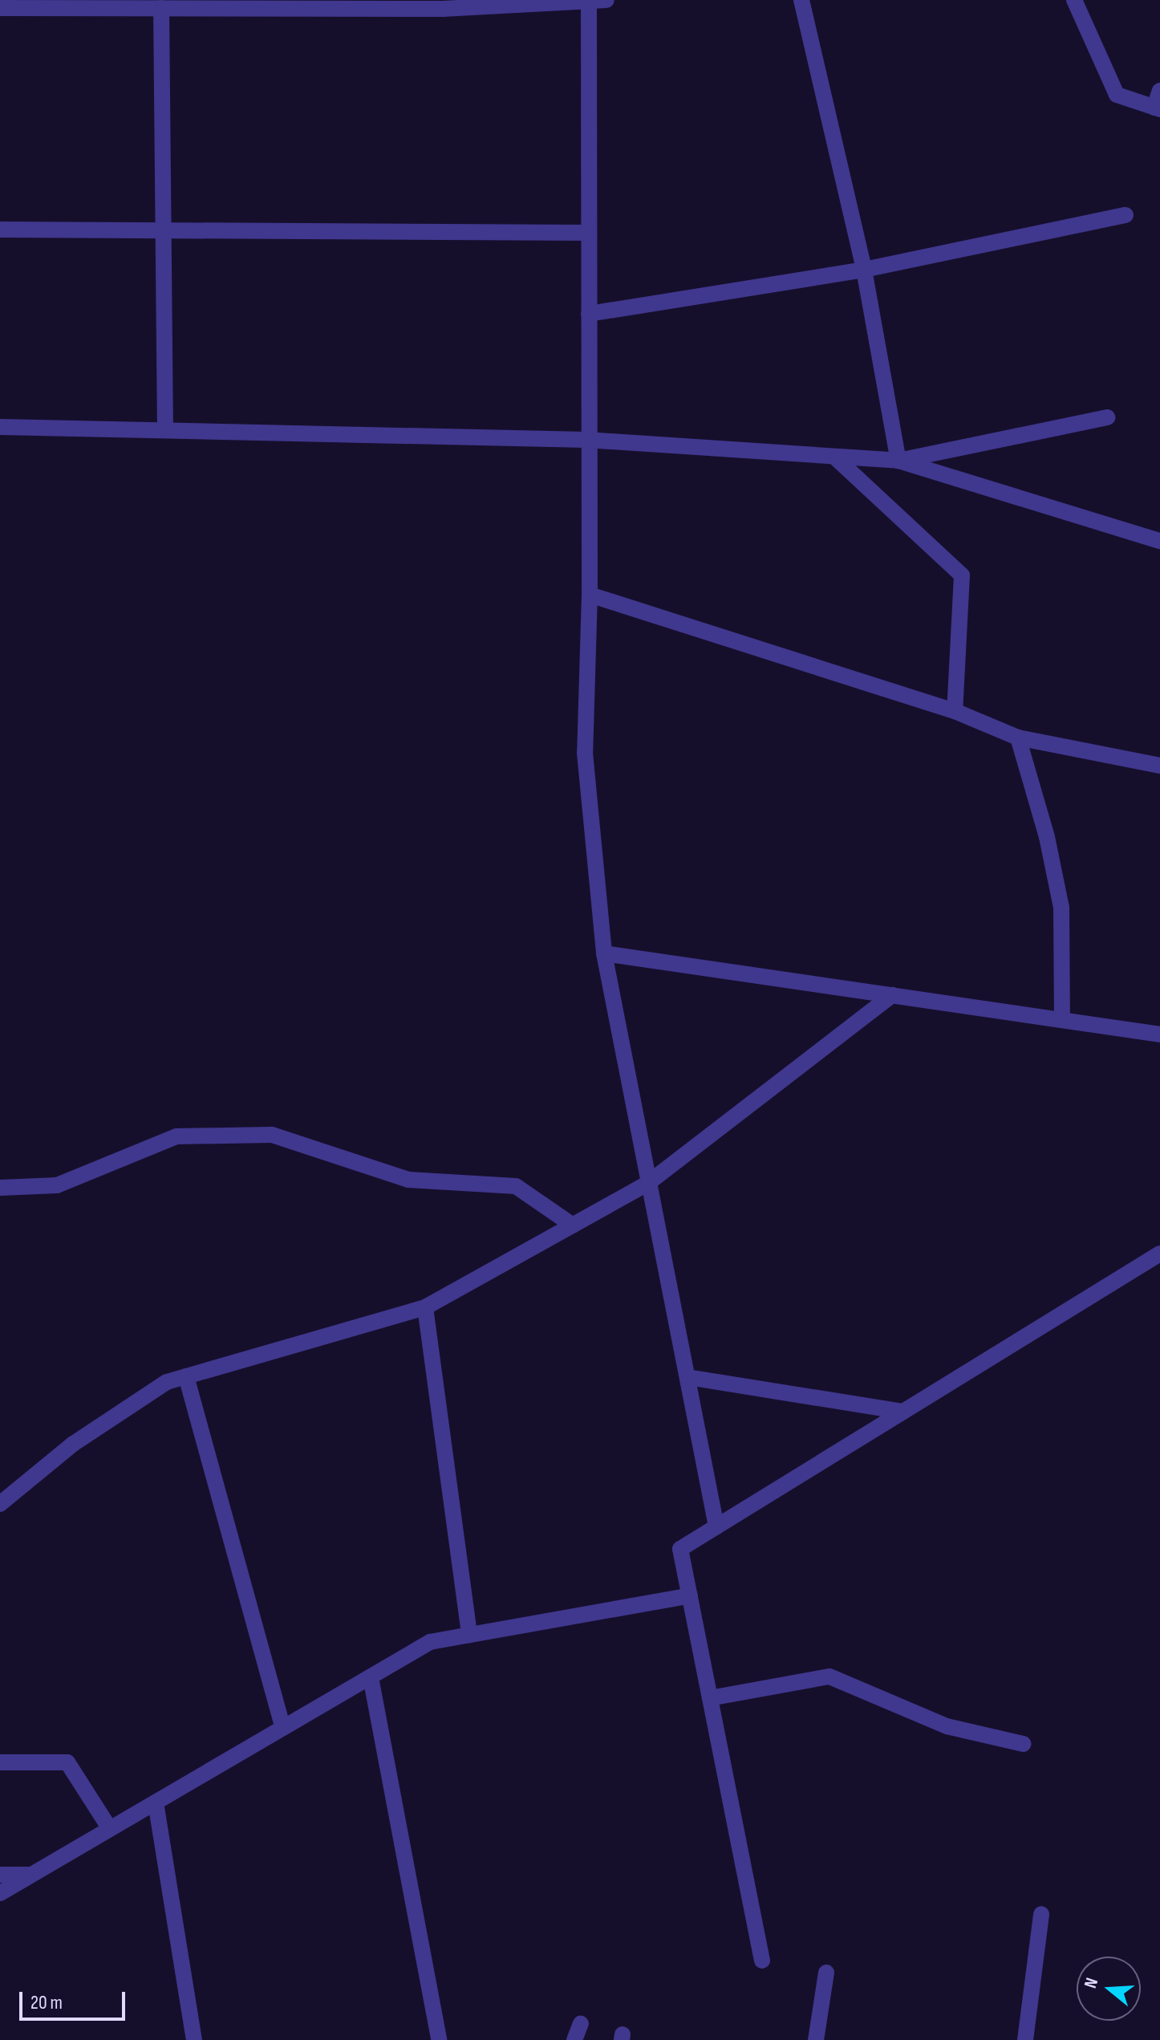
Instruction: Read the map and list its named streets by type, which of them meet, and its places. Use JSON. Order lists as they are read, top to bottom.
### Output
{
  "scale_bar": "20 m",
  "north": "left"
}
